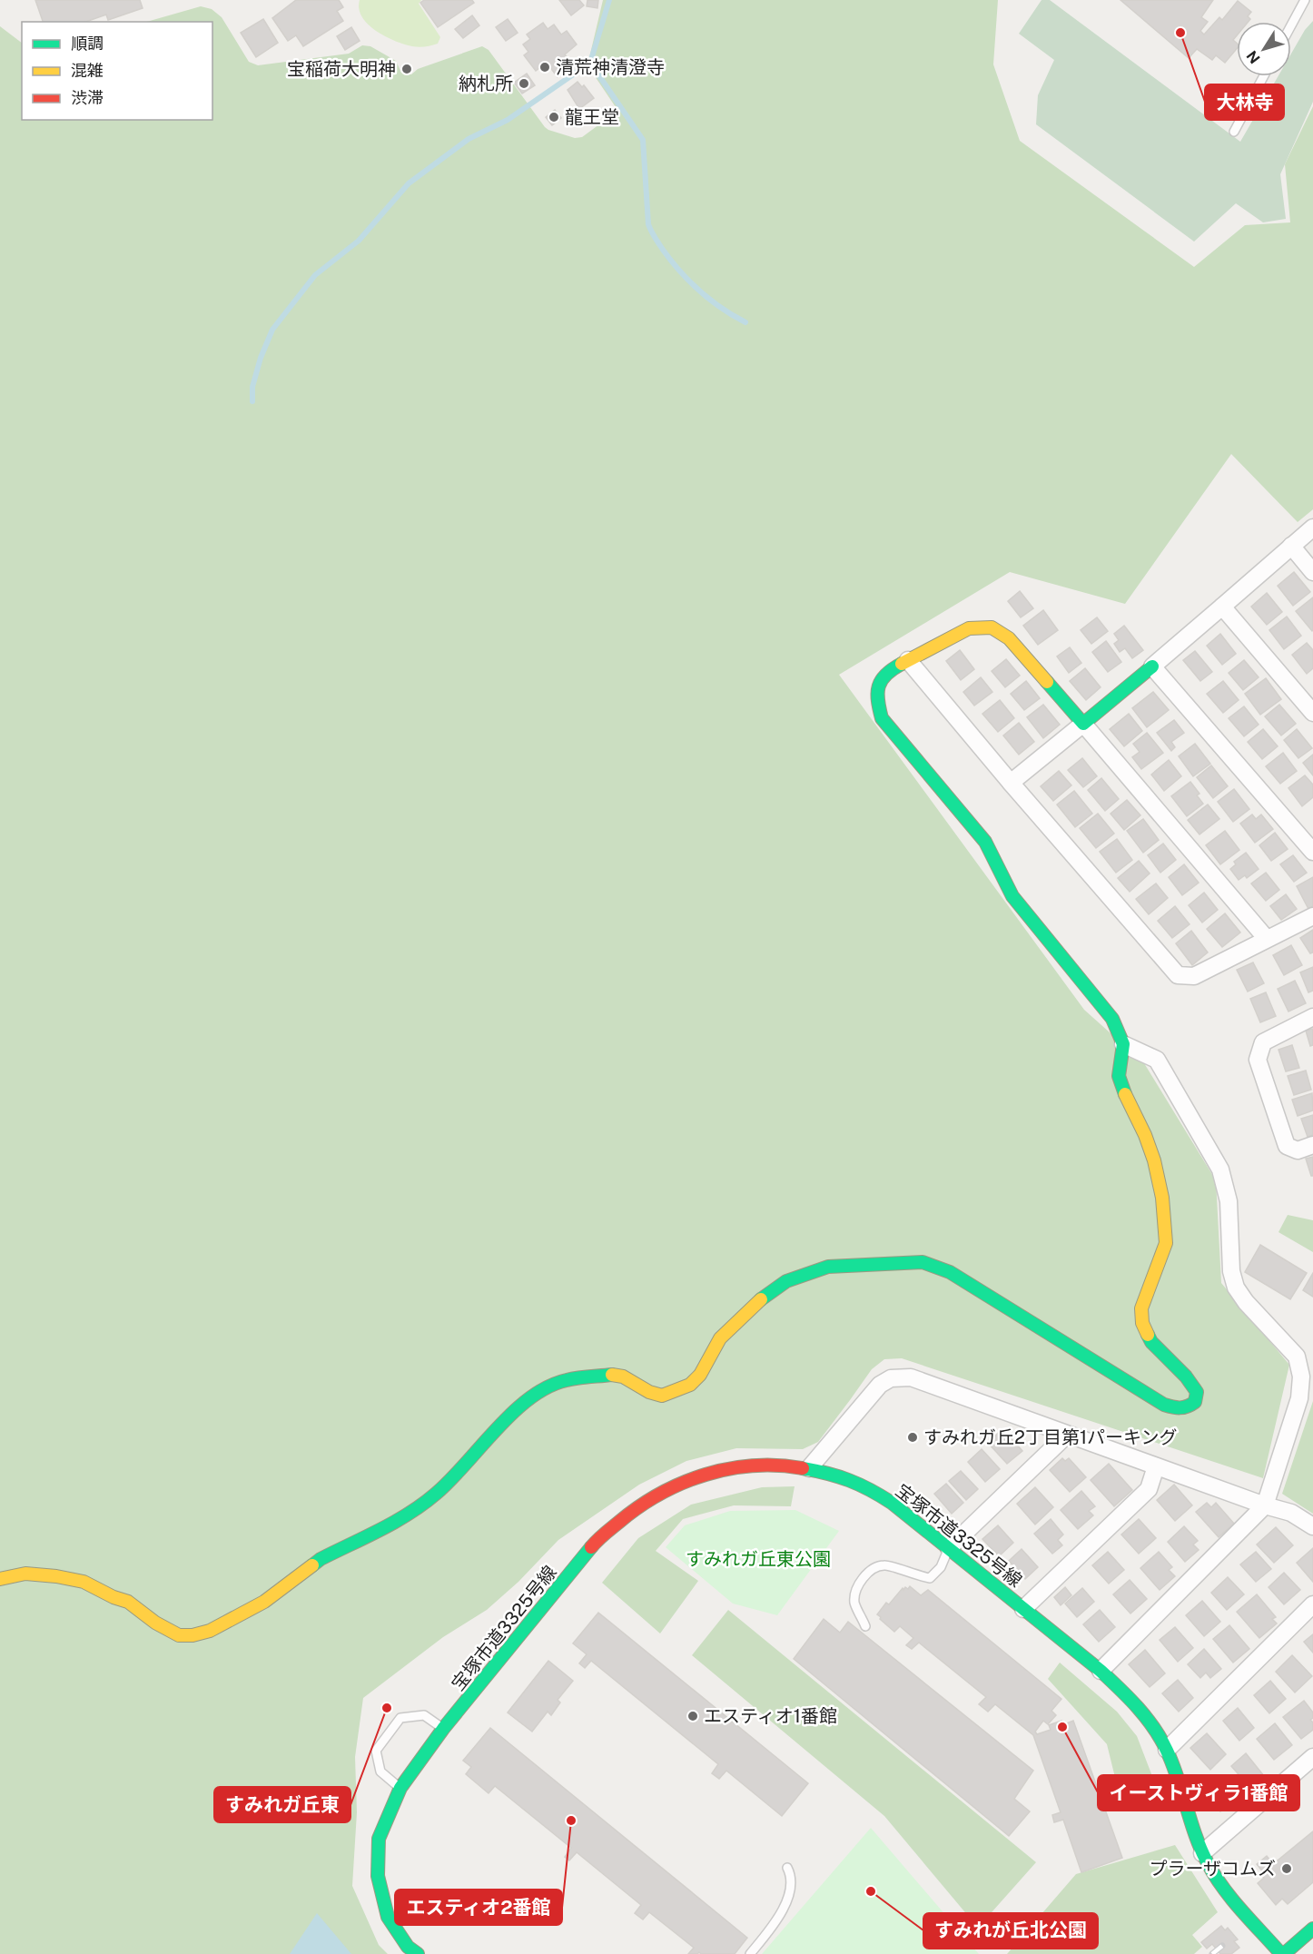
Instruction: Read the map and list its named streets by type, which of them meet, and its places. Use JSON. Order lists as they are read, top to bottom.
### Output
{
  "streets": {
    "street": ["宝塚市道3325号線"]
  },
  "parks": ["すみれガ丘東公園"],
  "places": [
    "大林寺",
    "清荒神清澄寺",
    "宝稲荷大明神",
    "納札所",
    "龍王堂",
    "すみれガ丘2丁目第1パーキング",
    "すみれガ丘東",
    "エスティオ1番館",
    "イーストヴィラ1番館",
    "エスティオ2番館",
    "プラーザコムズ",
    "すみれが丘北公園"
  ],
  "legend": ["順調", "混雑", "渋滞"],
  "north": "bottom left"
}
